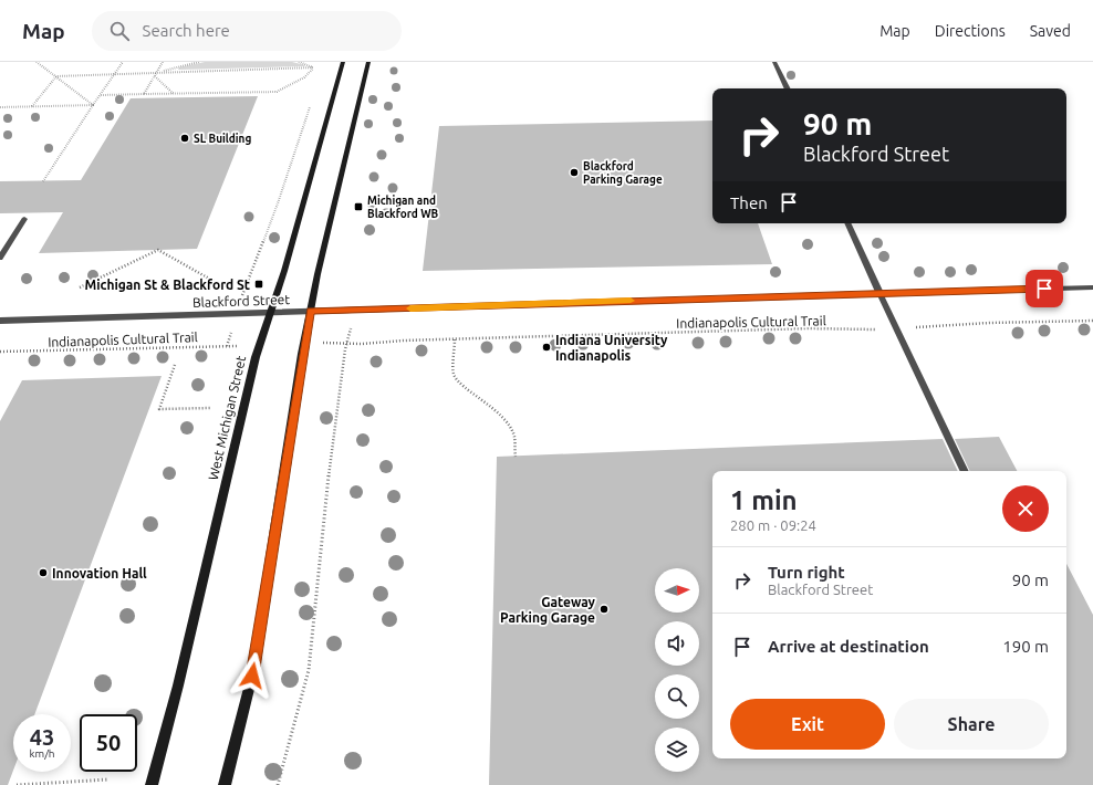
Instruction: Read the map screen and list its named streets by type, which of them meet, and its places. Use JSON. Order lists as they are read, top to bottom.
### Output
{
  "streets": {
    "main road": ["West Michigan Street"],
    "street": ["Blackford Street"],
    "path": ["Indianapolis Cultural Trail"]
  },
  "crossings": [
    ["Blackford Street", "West Michigan Street"]
  ],
  "places": {
    "other": [
      "SL Building",
      "Blackford Parking Garage",
      "Indiana University Indianapolis",
      "Innovation Hall",
      "Gateway Parking Garage"
    ],
    "transit": ["Michigan and Blackford WB", "Michigan St & Blackford St"]
  },
  "north": "right",
  "page": {
    "header": "Map",
    "search": "Search here",
    "nav": ["Map", "Directions", "Saved"],
    "turn": ["90 m", "Blackford Street"],
    "then": "Then",
    "heading": ["1 min", "280 m · 09:24"],
    "list": [
      {
        "name": "Turn right",
        "note": "Blackford Street",
        "value": "90 m"
      },
      {
        "name": "Arrive at destination",
        "value": "190 m"
      }
    ],
    "buttons": ["Exit", "Share"],
    "speed": "43 km/h",
    "limit": "50"
  }
}
